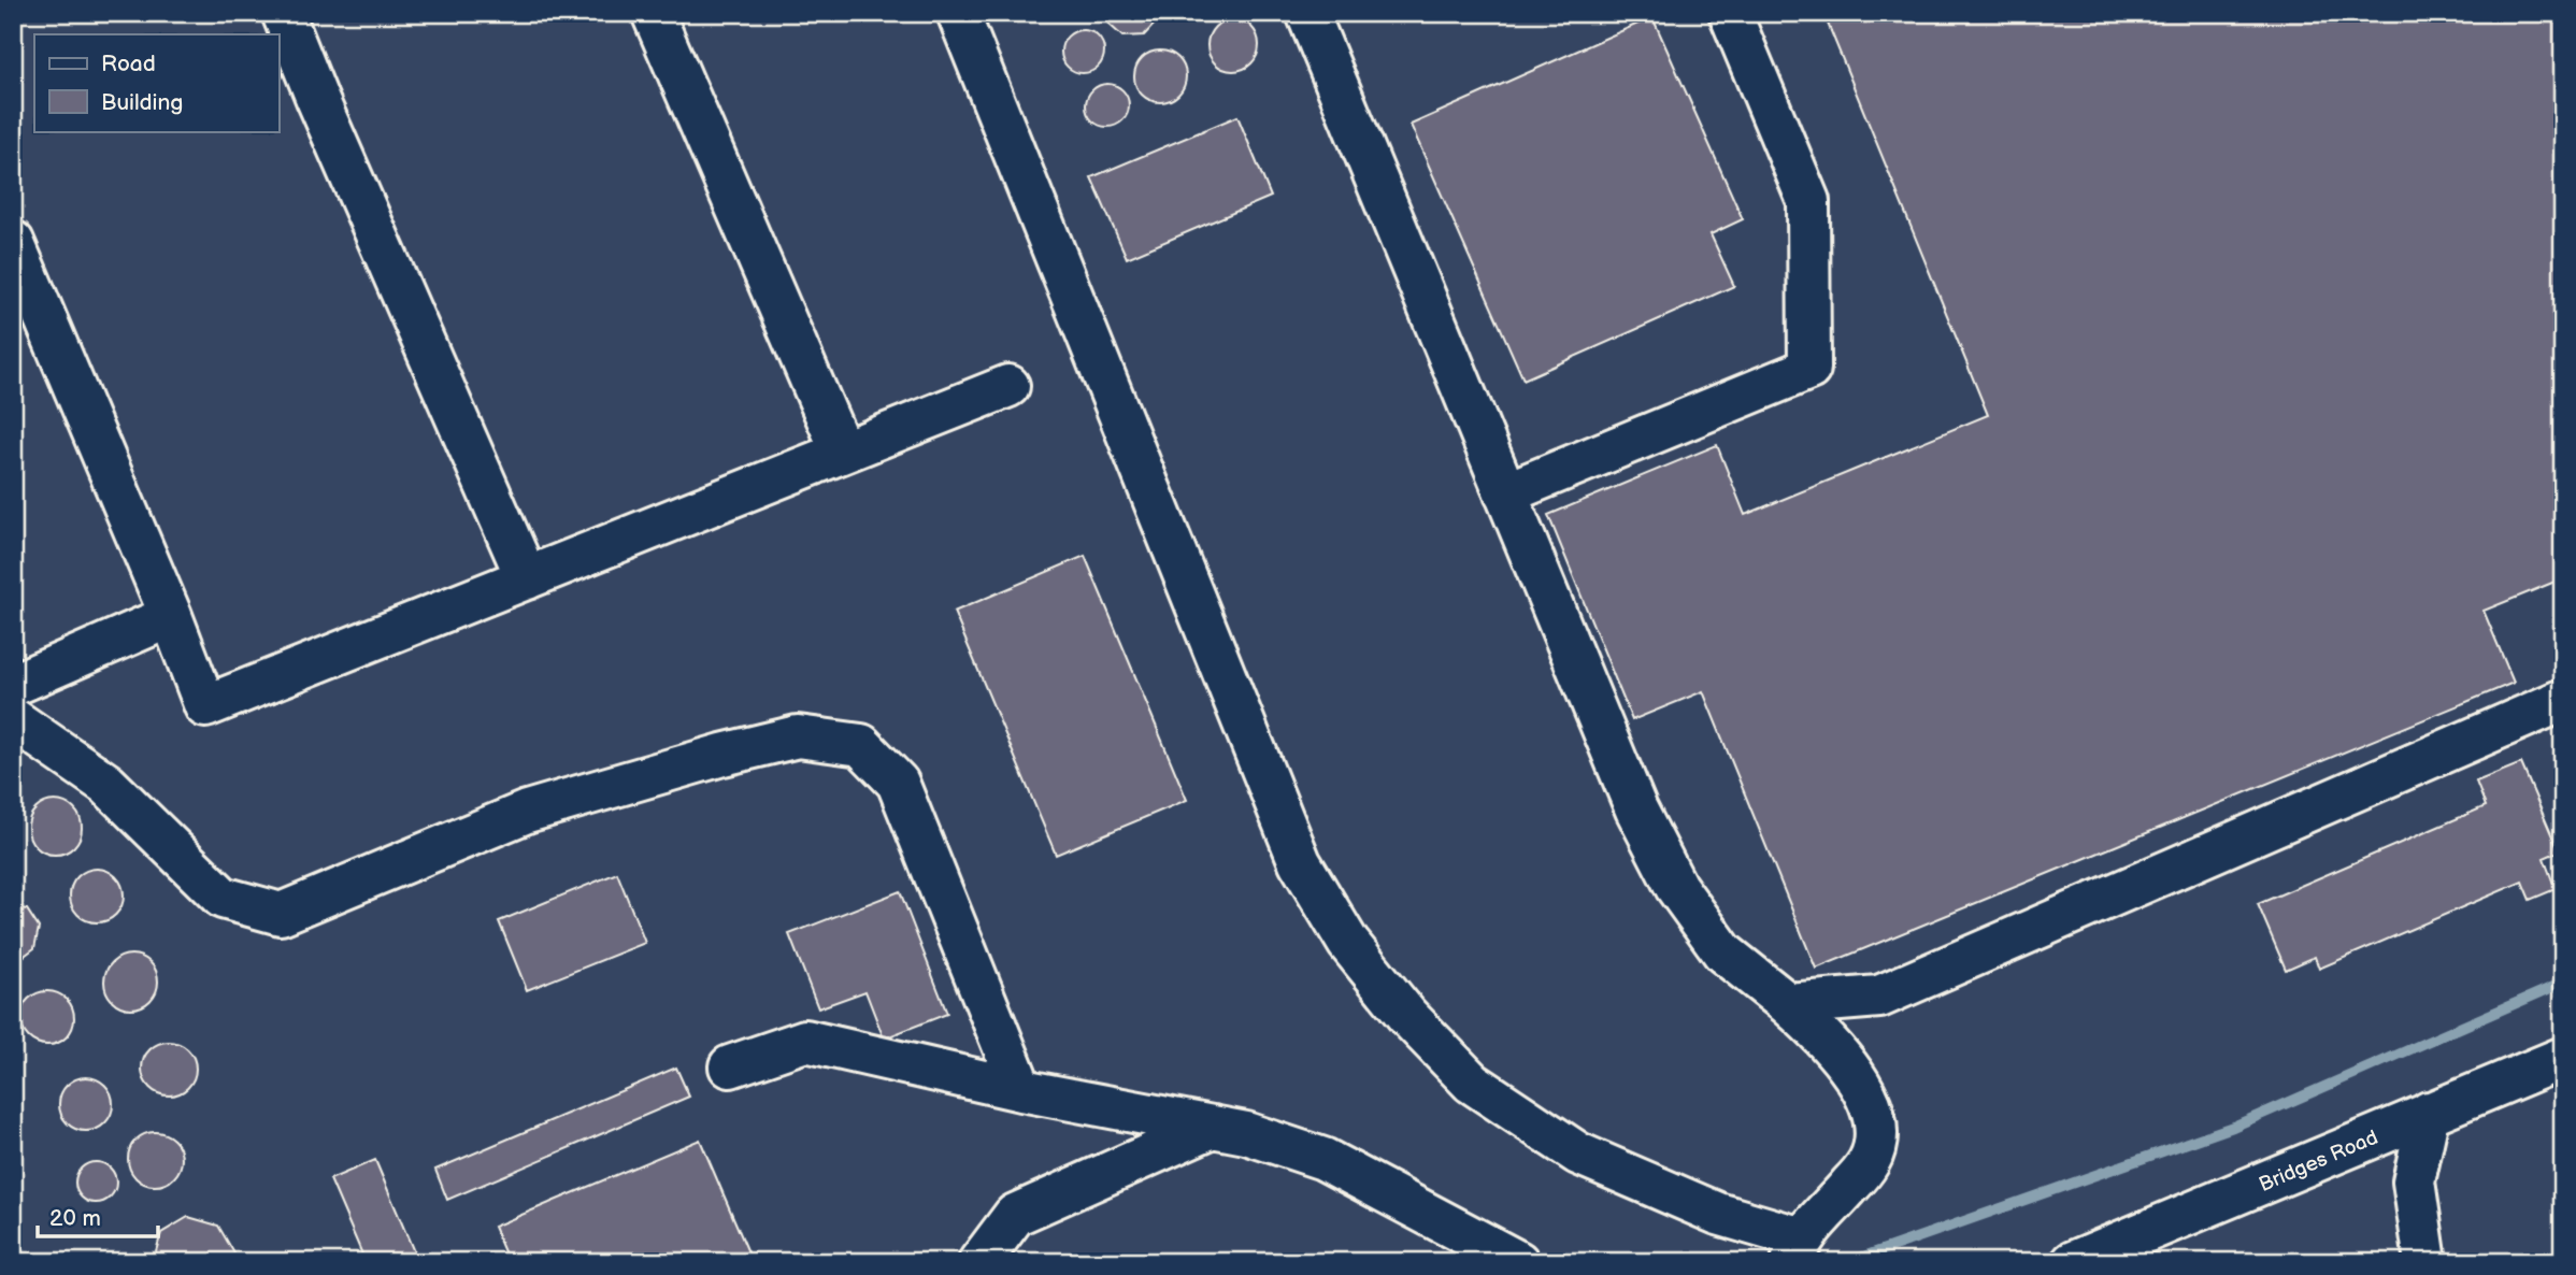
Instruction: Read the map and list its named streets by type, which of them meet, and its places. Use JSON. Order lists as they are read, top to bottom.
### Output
{
  "streets": {
    "street": ["Bridges Road"]
  },
  "legend": ["Road", "Building"],
  "scale_bar": "20 m"
}
